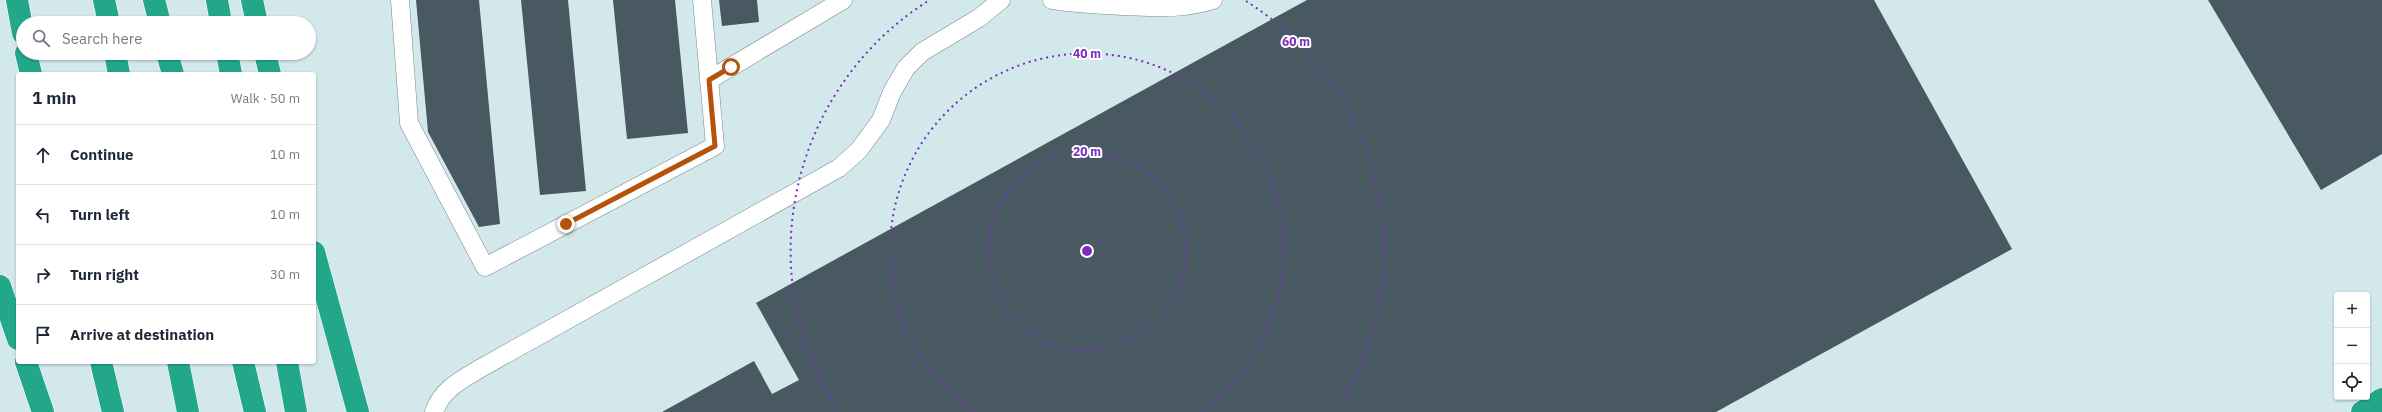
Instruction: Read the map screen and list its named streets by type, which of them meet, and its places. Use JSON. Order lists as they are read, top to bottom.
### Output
{
  "page": {
    "search": "Search here",
    "heading": ["1 min", "Walk · 50 m"],
    "list": [
      ["Continue", "10 m"],
      ["Turn left", "10 m"],
      ["Turn right", "30 m"],
      "Arrive at destination"
    ],
    "map_buttons": ["+", "−"]
  },
  "rings": ["60 m", "40 m", "20 m"]
}
